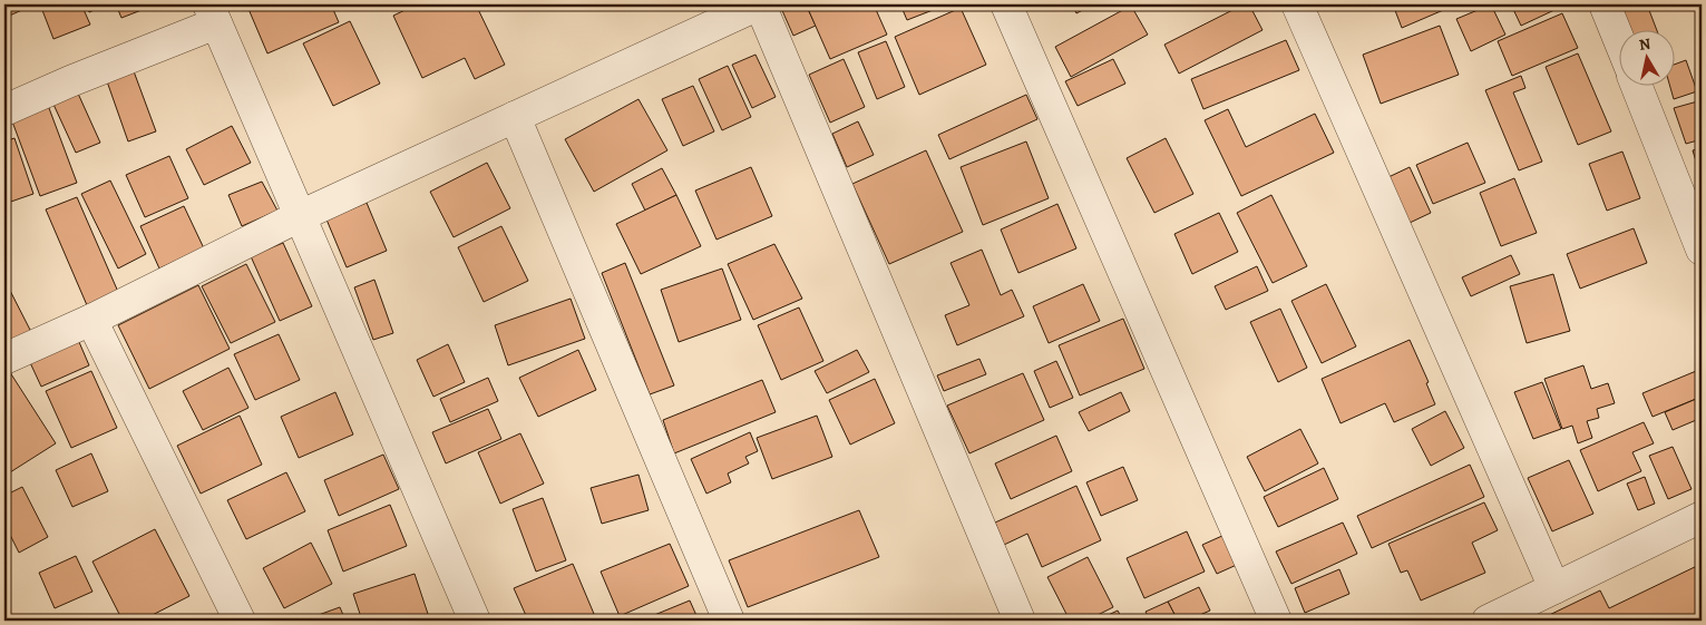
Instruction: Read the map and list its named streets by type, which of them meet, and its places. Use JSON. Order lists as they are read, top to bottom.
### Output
{
  "north": "top"
}
